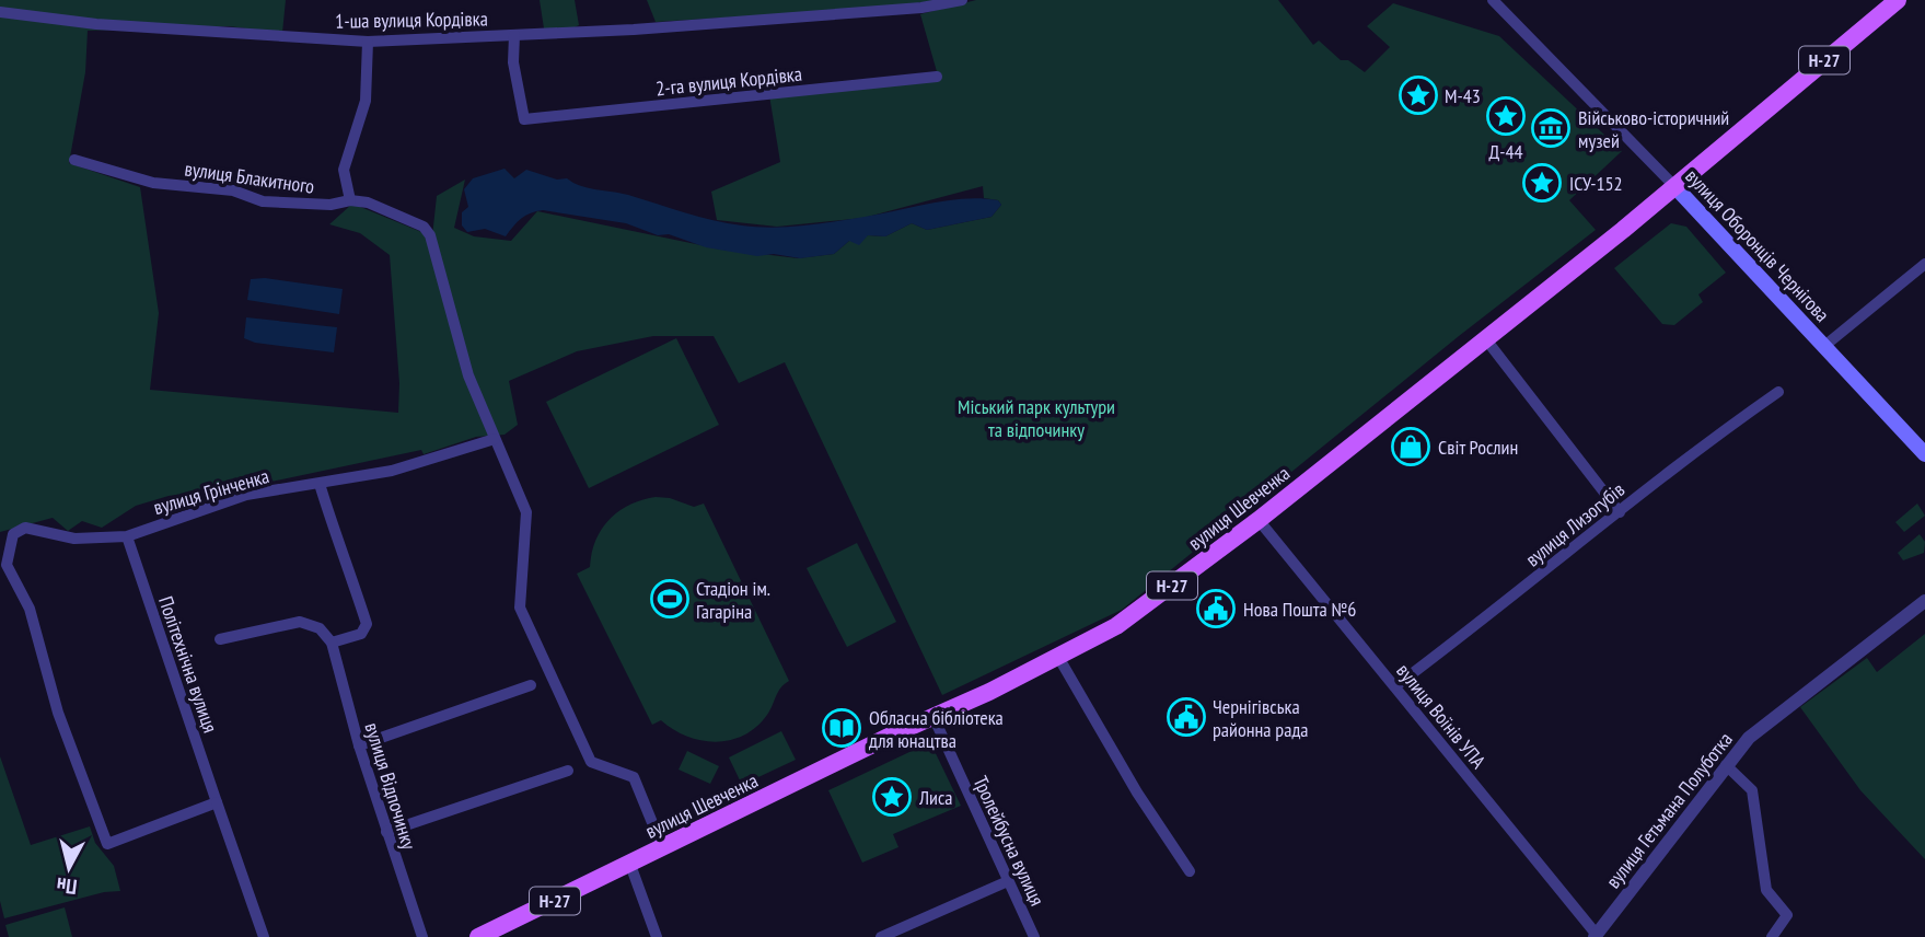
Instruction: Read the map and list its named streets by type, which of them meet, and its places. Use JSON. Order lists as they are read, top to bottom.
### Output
{
  "streets": {
    "main road": ["Н-27", "вулиця Оборонців Чернігова", "вулиця Шевченка"],
    "street": [
      "1-ша вулиця Кордівка",
      "2-га вулиця Кордівка",
      "вулиця Блакитного",
      "вулиця Грінченка",
      "вулиця Лизогубів",
      "Політехнічна вулиця",
      "вулиця Воїнів УПА",
      "вулиця Відпочинку",
      "вулиця Гетьмана Полуботка",
      "Тролейбусна вулиця"
    ]
  },
  "crossings": [
    ["1-ша вулиця Кордівка", "2-га вулиця Кордівка"],
    ["вулиця Блакитного", "вулиця Грінченка"],
    ["вулиця Блакитного", "вулиця Шевченка"],
    ["вулиця Оборонців Чернігова", "вулиця Шевченка"],
    ["вулиця Грінченка", "Політехнічна вулиця"],
    ["вулиця Шевченка", "вулиця Воїнів УПА"],
    ["вулиця Шевченка", "Тролейбусна вулиця"],
    ["вулиця Лизогубів", "вулиця Воїнів УПА"],
    ["вулиця Воїнів УПА", "вулиця Гетьмана Полуботка"]
  ],
  "parks": ["Міський парк культури та відпочинку"],
  "places": {
    "place": [
      "М-43",
      "Д-44",
      "ІСУ-152",
      "Лиса"
    ],
    "museum": ["Військово-історичний музей"],
    "shop": ["Світ Рослин"],
    "sports": ["Стадіон ім. Гагаріна"],
    "public building": ["Нова Пошта №6", "Чернігівська районна рада"],
    "library": ["Обласна бібліотека для юнацтва"]
  },
  "north": "bottom"
}
